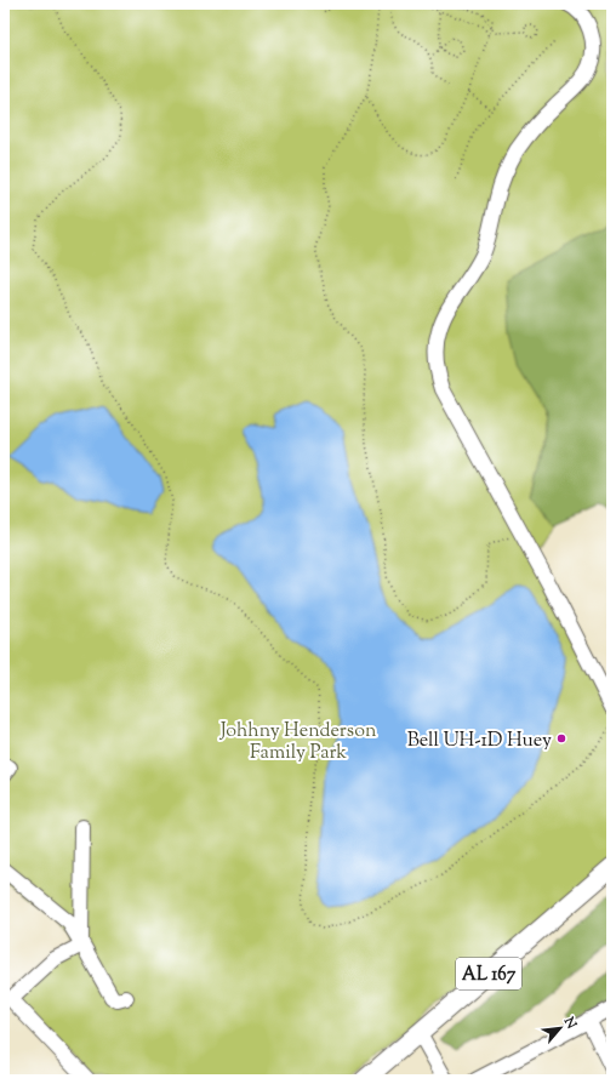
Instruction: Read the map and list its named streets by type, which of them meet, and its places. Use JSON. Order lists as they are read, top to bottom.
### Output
{
  "streets": {
    "main road": ["AL 167"]
  },
  "parks": ["Johhny Henderson Family Park"],
  "places": ["Bell UH-1D Huey"],
  "north": "top right"
}
